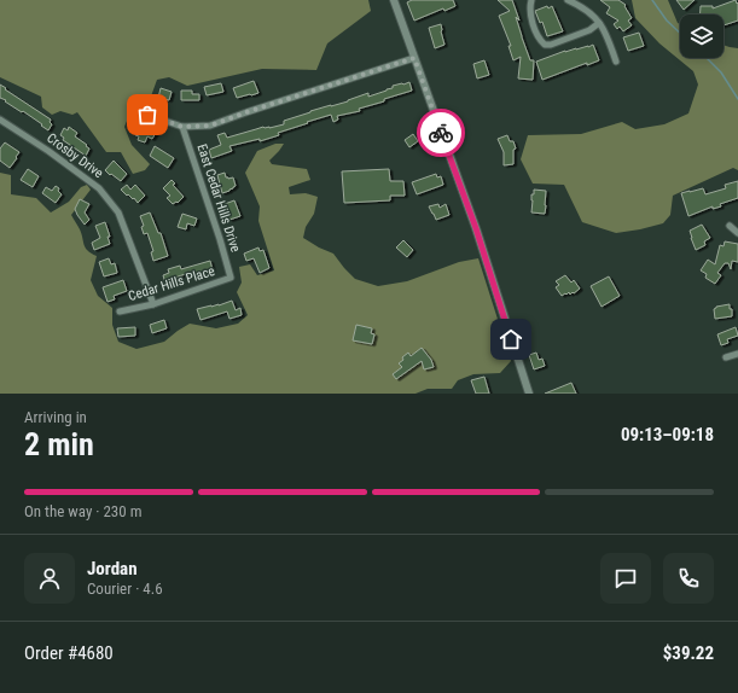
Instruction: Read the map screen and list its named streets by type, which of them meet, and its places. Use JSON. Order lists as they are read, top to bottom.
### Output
{
  "streets": {
    "street": ["Crosby Drive", "East Cedar Hills Drive", "Cedar Hills Place"]
  },
  "crossings": [
    ["Crosby Drive", "Cedar Hills Place"],
    ["East Cedar Hills Drive", "Cedar Hills Place"]
  ],
  "page": {
    "heading": ["2 min", "Arriving in", "09:13–09:18"],
    "panel": [
      "Jordan",
      "Courier · 4.6",
      "Order #4680",
      "$39.22"
    ],
    "bar": "On the way · 230 m"
  }
}
